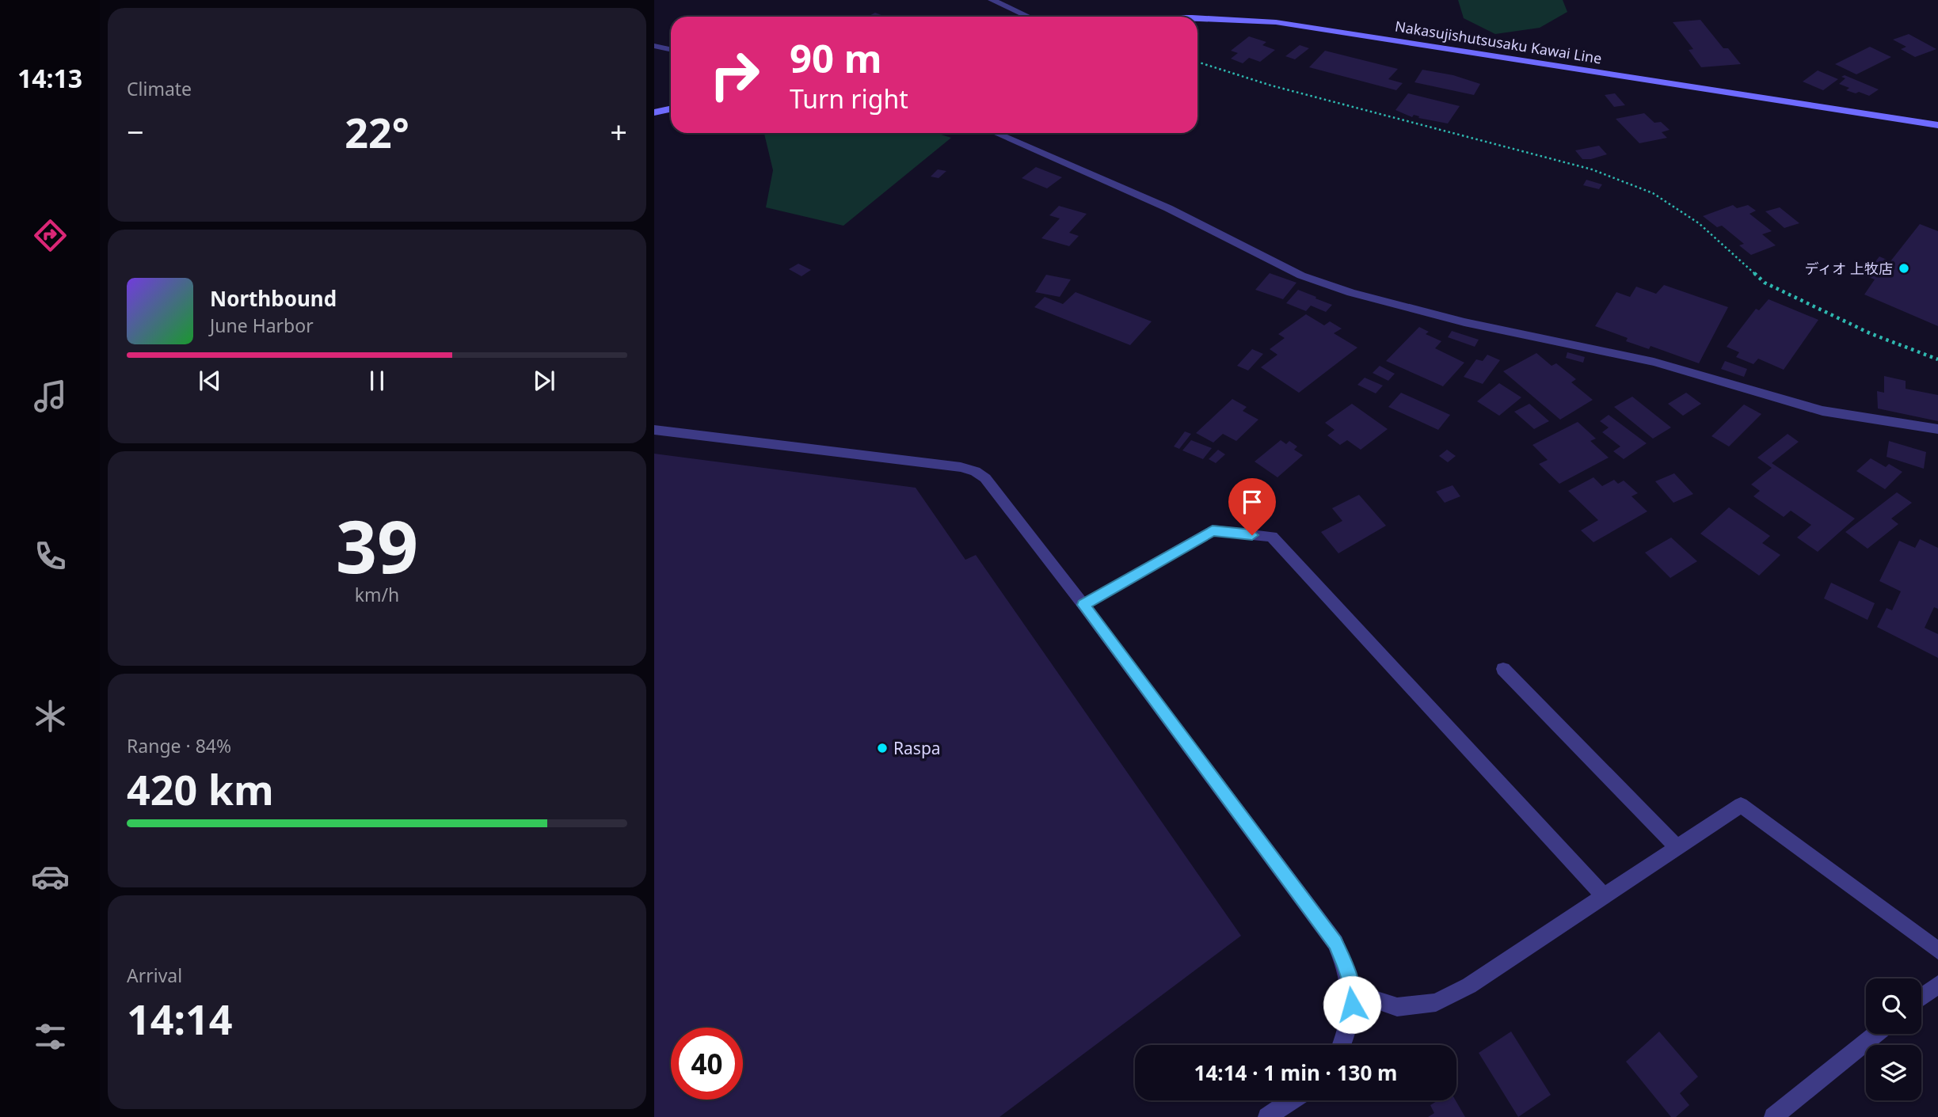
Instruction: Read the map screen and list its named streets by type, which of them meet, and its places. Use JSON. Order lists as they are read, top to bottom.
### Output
{
  "streets": {
    "main road": ["Nakasujishutsusaku Kawai Line"]
  },
  "places": ["ディオ 上牧店", "Raspa"],
  "page": {
    "tabs": "14:13",
    "tile": [
      "Climate",
      ["39", "km/h"],
      ["Range · 84%", "420 km"],
      ["Arrival", "14:14"]
    ],
    "turn": ["90 m", "Turn right"],
    "heat": ["−", "22°", "+"],
    "song": ["Northbound", "June Harbor"],
    "limit": "40",
    "trip": "14:14 · 1 min · 130 m"
  }
}
